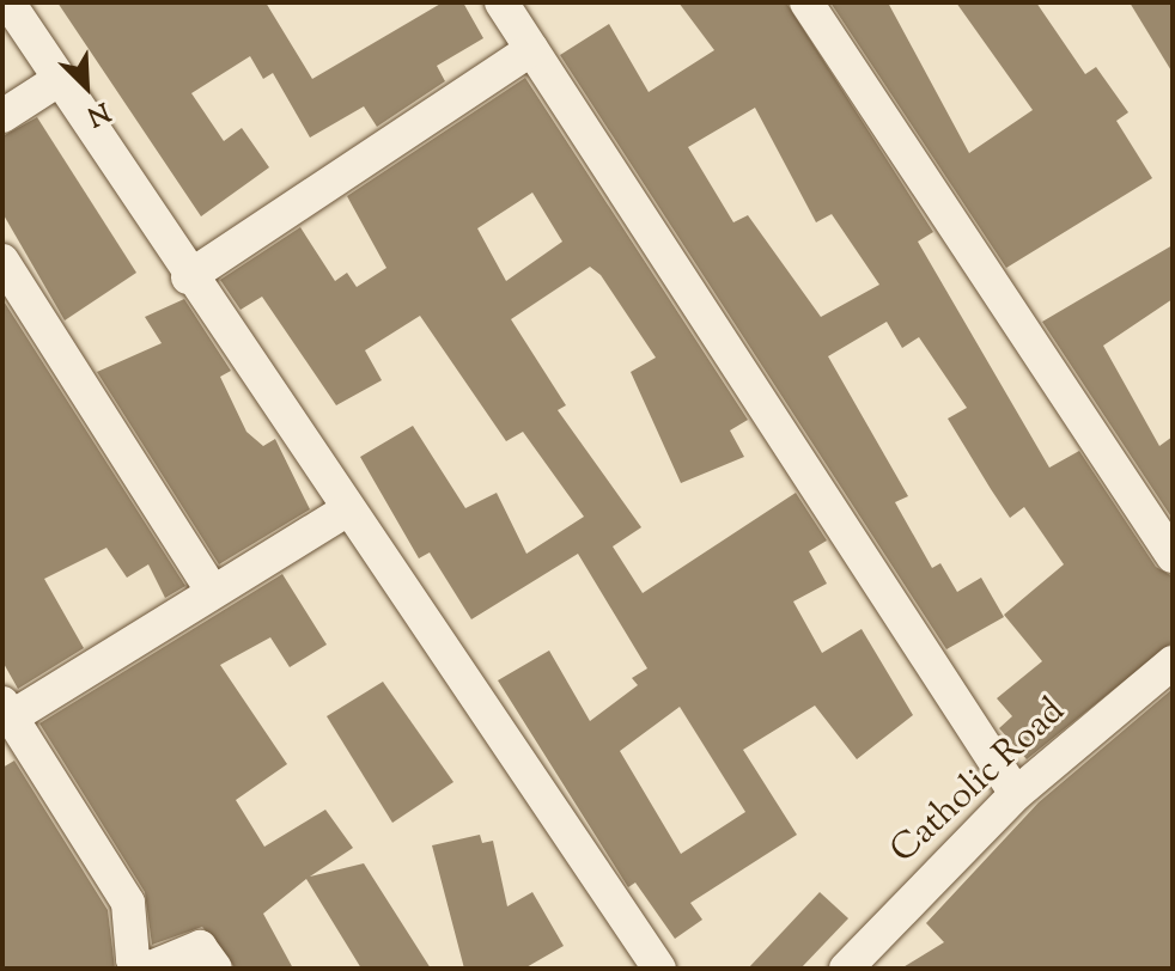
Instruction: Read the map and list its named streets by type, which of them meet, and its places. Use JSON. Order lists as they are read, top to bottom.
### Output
{
  "streets": {
    "street": ["Catholic Road"]
  },
  "north": "bottom right"
}
